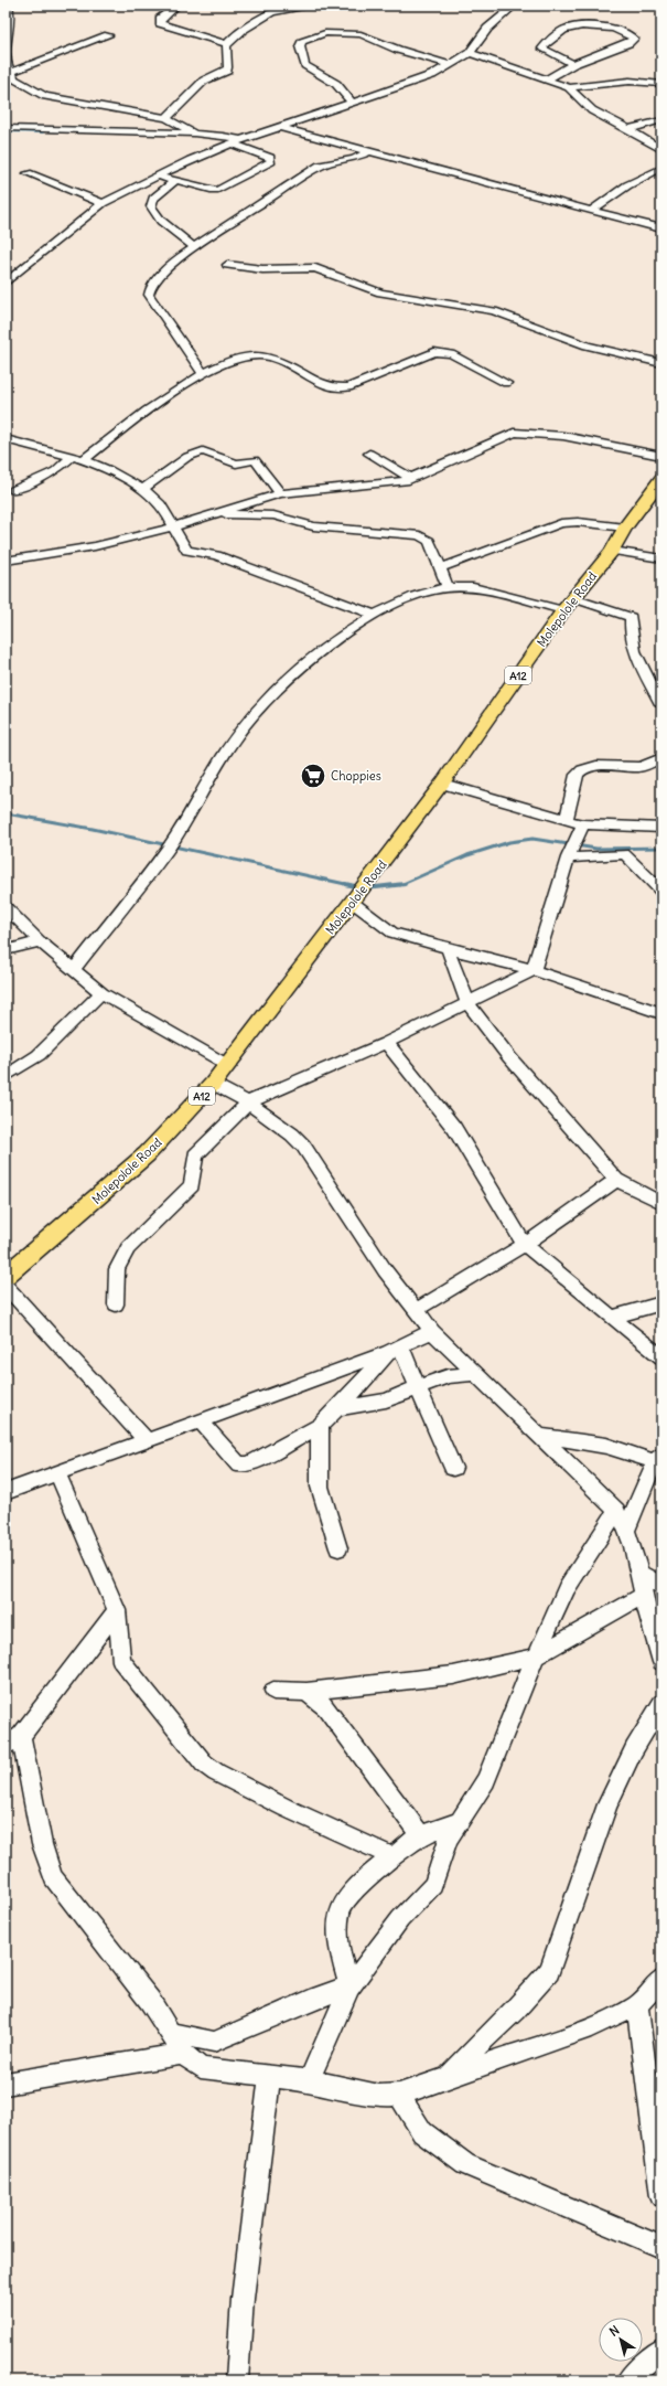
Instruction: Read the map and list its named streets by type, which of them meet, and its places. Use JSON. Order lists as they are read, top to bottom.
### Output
{
  "streets": {
    "main road": ["Molepolole Road", "A12"]
  },
  "places": {
    "supermarket": ["Choppies"]
  },
  "north": "top left"
}
